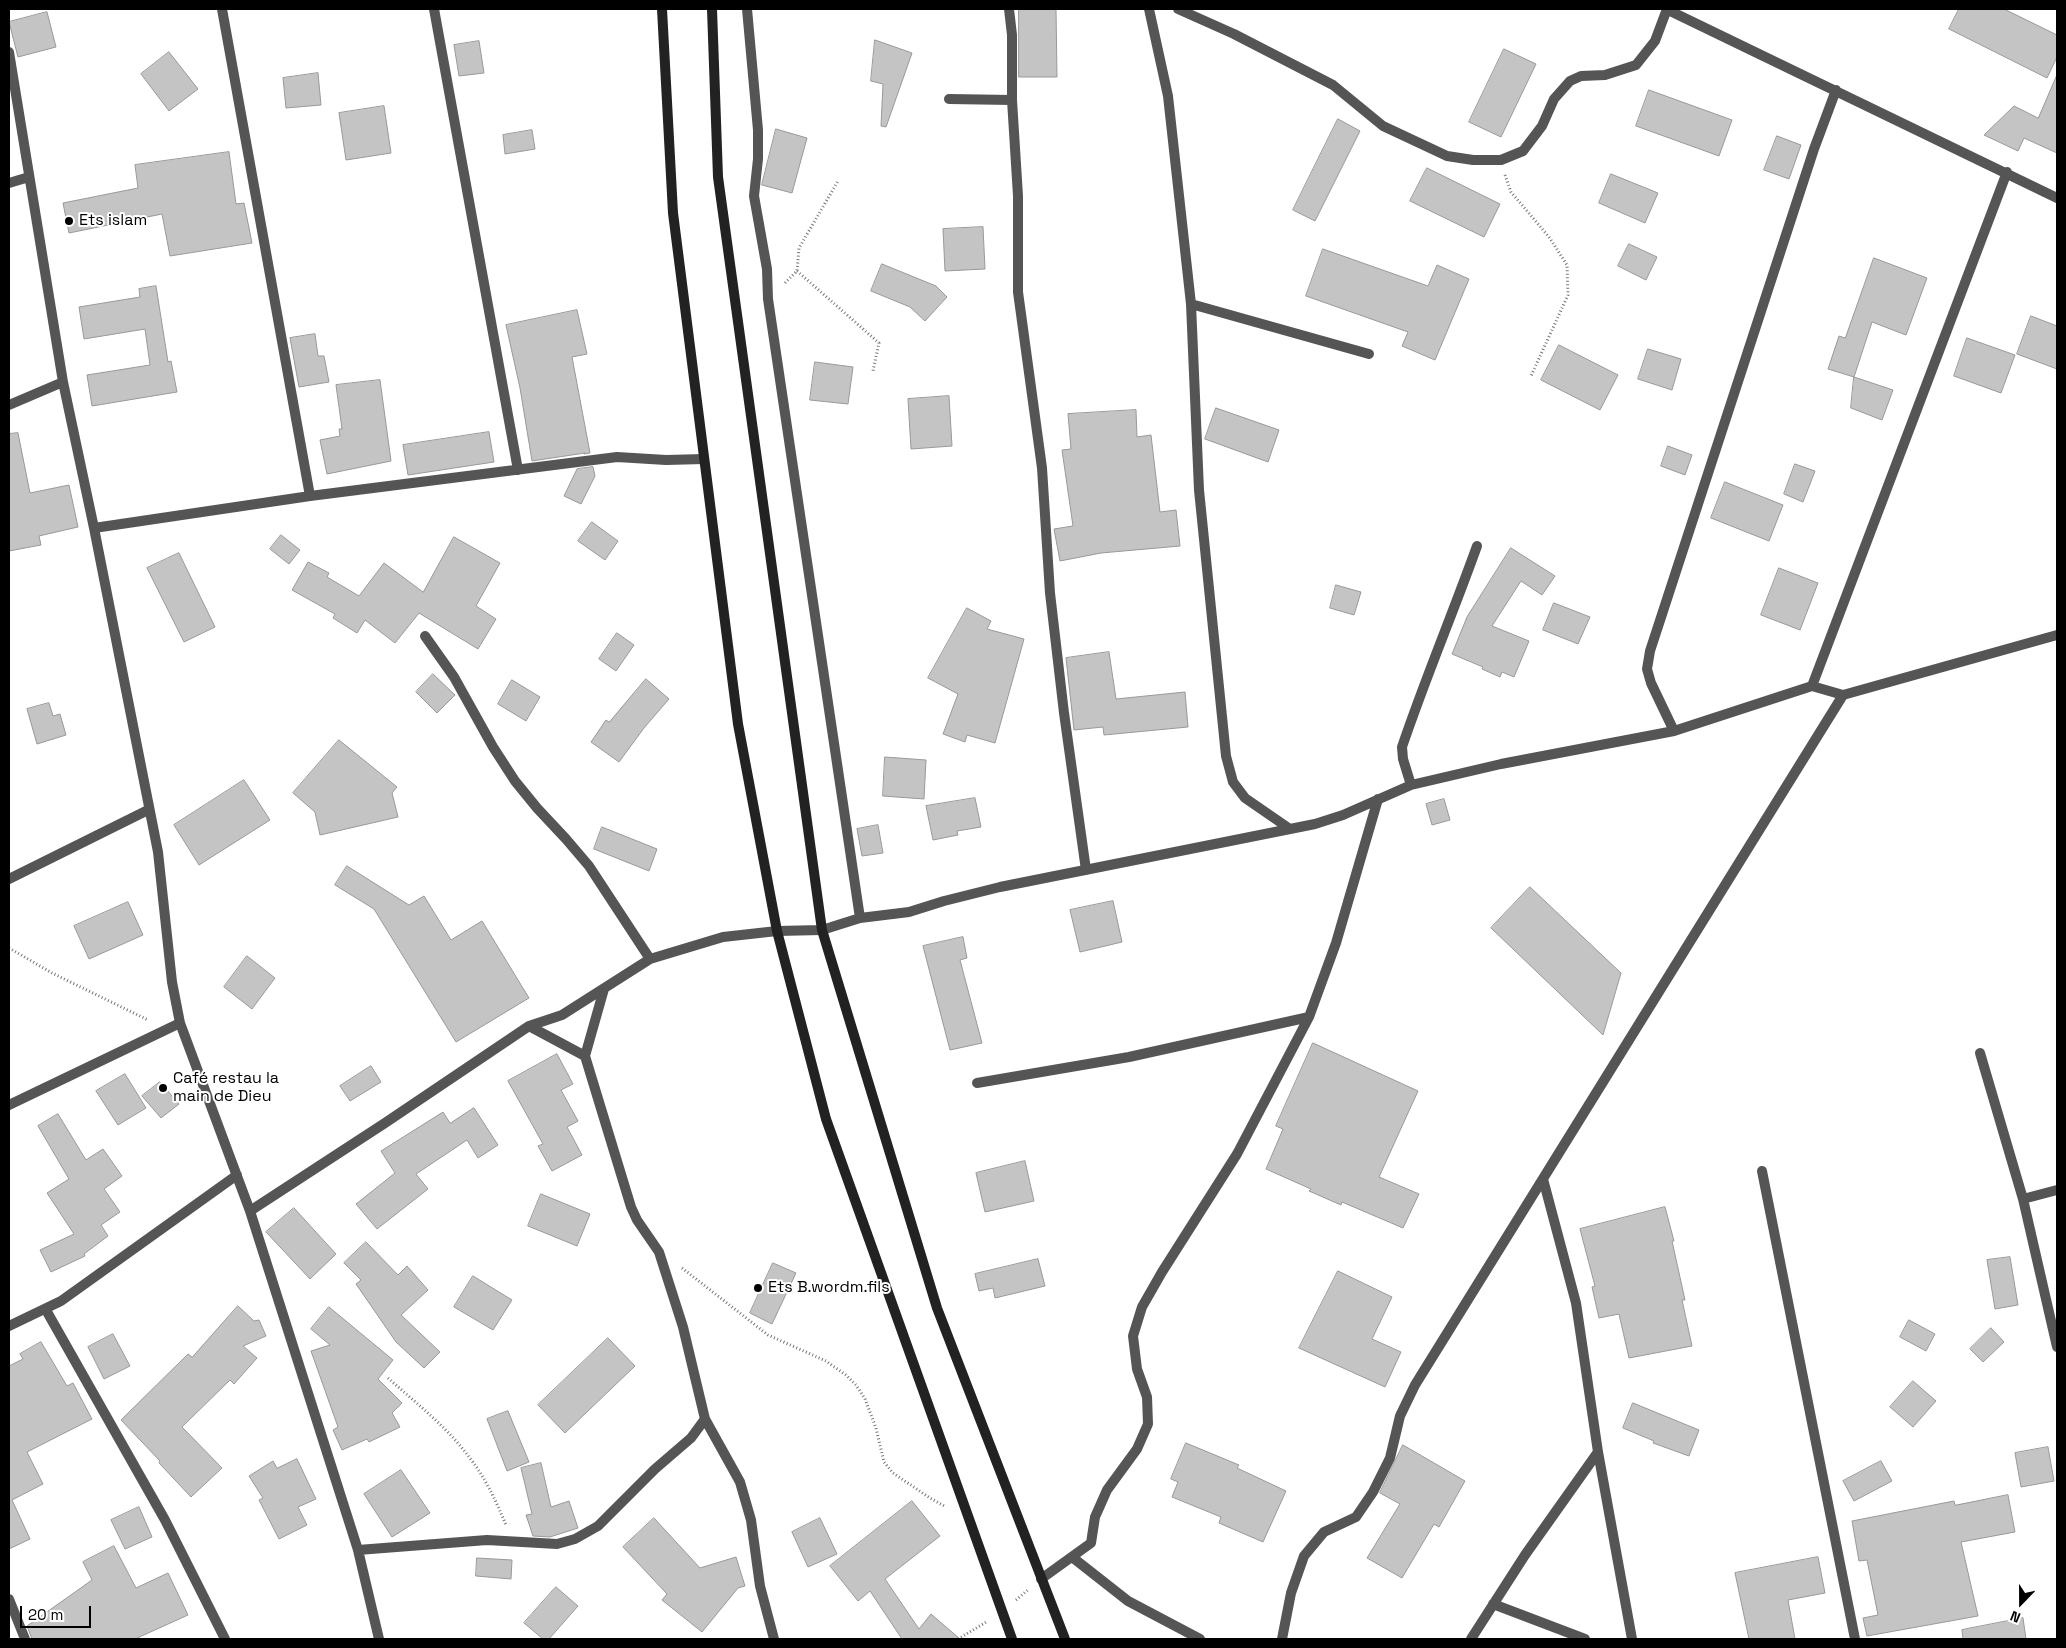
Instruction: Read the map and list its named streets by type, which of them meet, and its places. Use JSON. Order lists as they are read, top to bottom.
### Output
{
  "places": ["Ets islam", "Café restau la main de Dieu", "Ets B.wordm.fils"],
  "scale_bar": "20 m",
  "north": "bottom"
}
